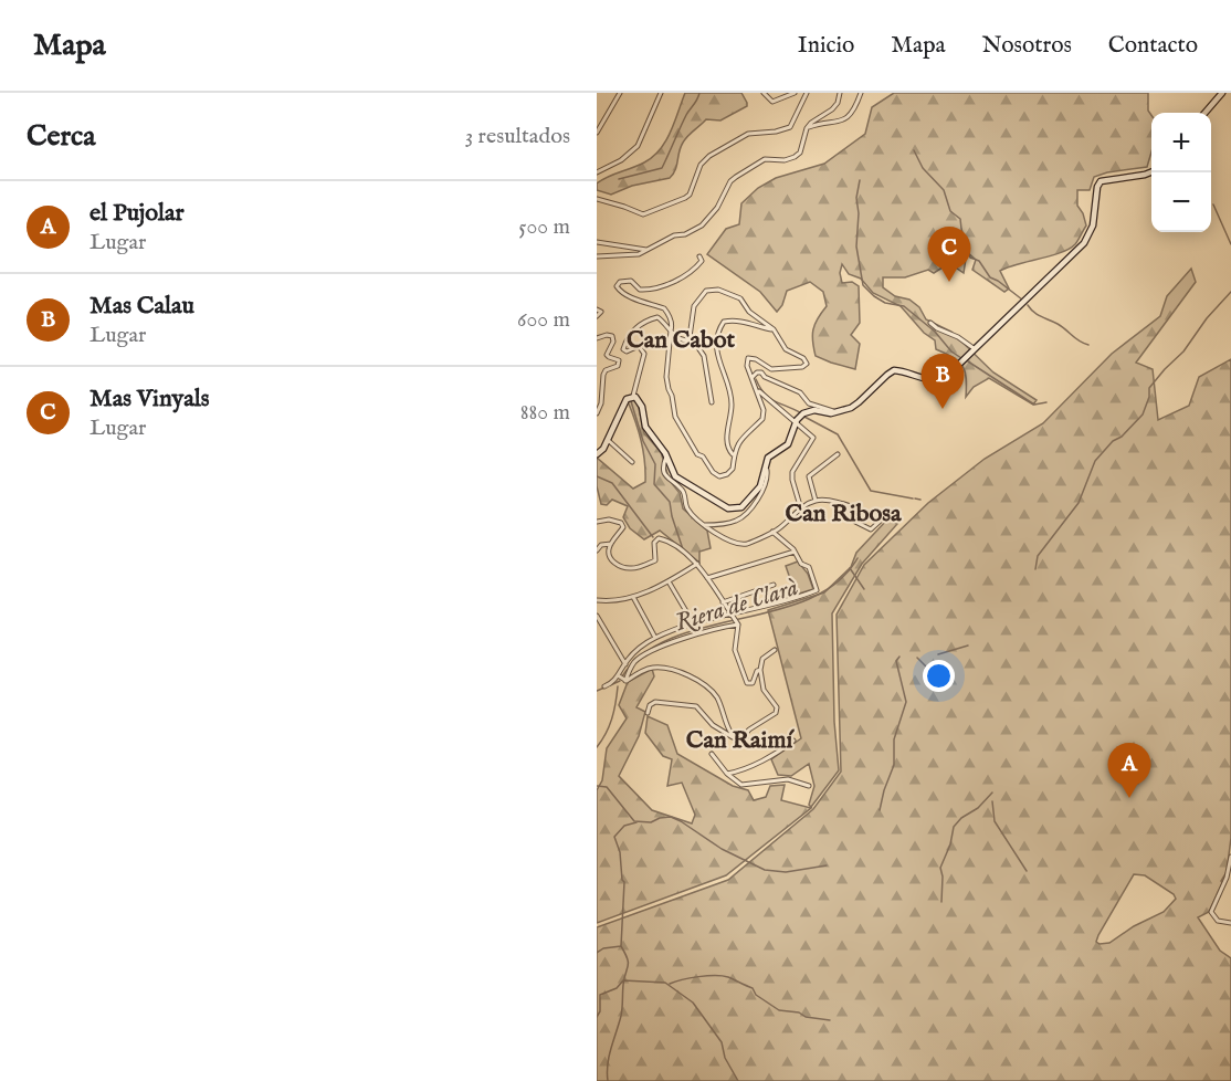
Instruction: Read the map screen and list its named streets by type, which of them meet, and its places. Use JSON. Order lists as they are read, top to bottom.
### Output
{
  "districts": ["Can Cabot", "Can Ribosa", "Can Raimí"],
  "water": ["Riera de Clarà"],
  "page": {
    "header": "Mapa",
    "nav": [
      "Inicio",
      "Mapa",
      "Nosotros",
      "Contacto"
    ],
    "heading": ["Cerca", "3 resultados"],
    "map_buttons": ["+", "−"],
    "list": [
      {
        "mark": "A",
        "name": "el Pujolar",
        "note": "Lugar",
        "value": "500 m"
      },
      {
        "mark": "B",
        "name": "Mas Calau",
        "note": "Lugar",
        "value": "600 m"
      },
      {
        "mark": "C",
        "name": "Mas Vinyals",
        "note": "Lugar",
        "value": "880 m"
      }
    ],
    "pins": ["C", "B", "A"]
  }
}
